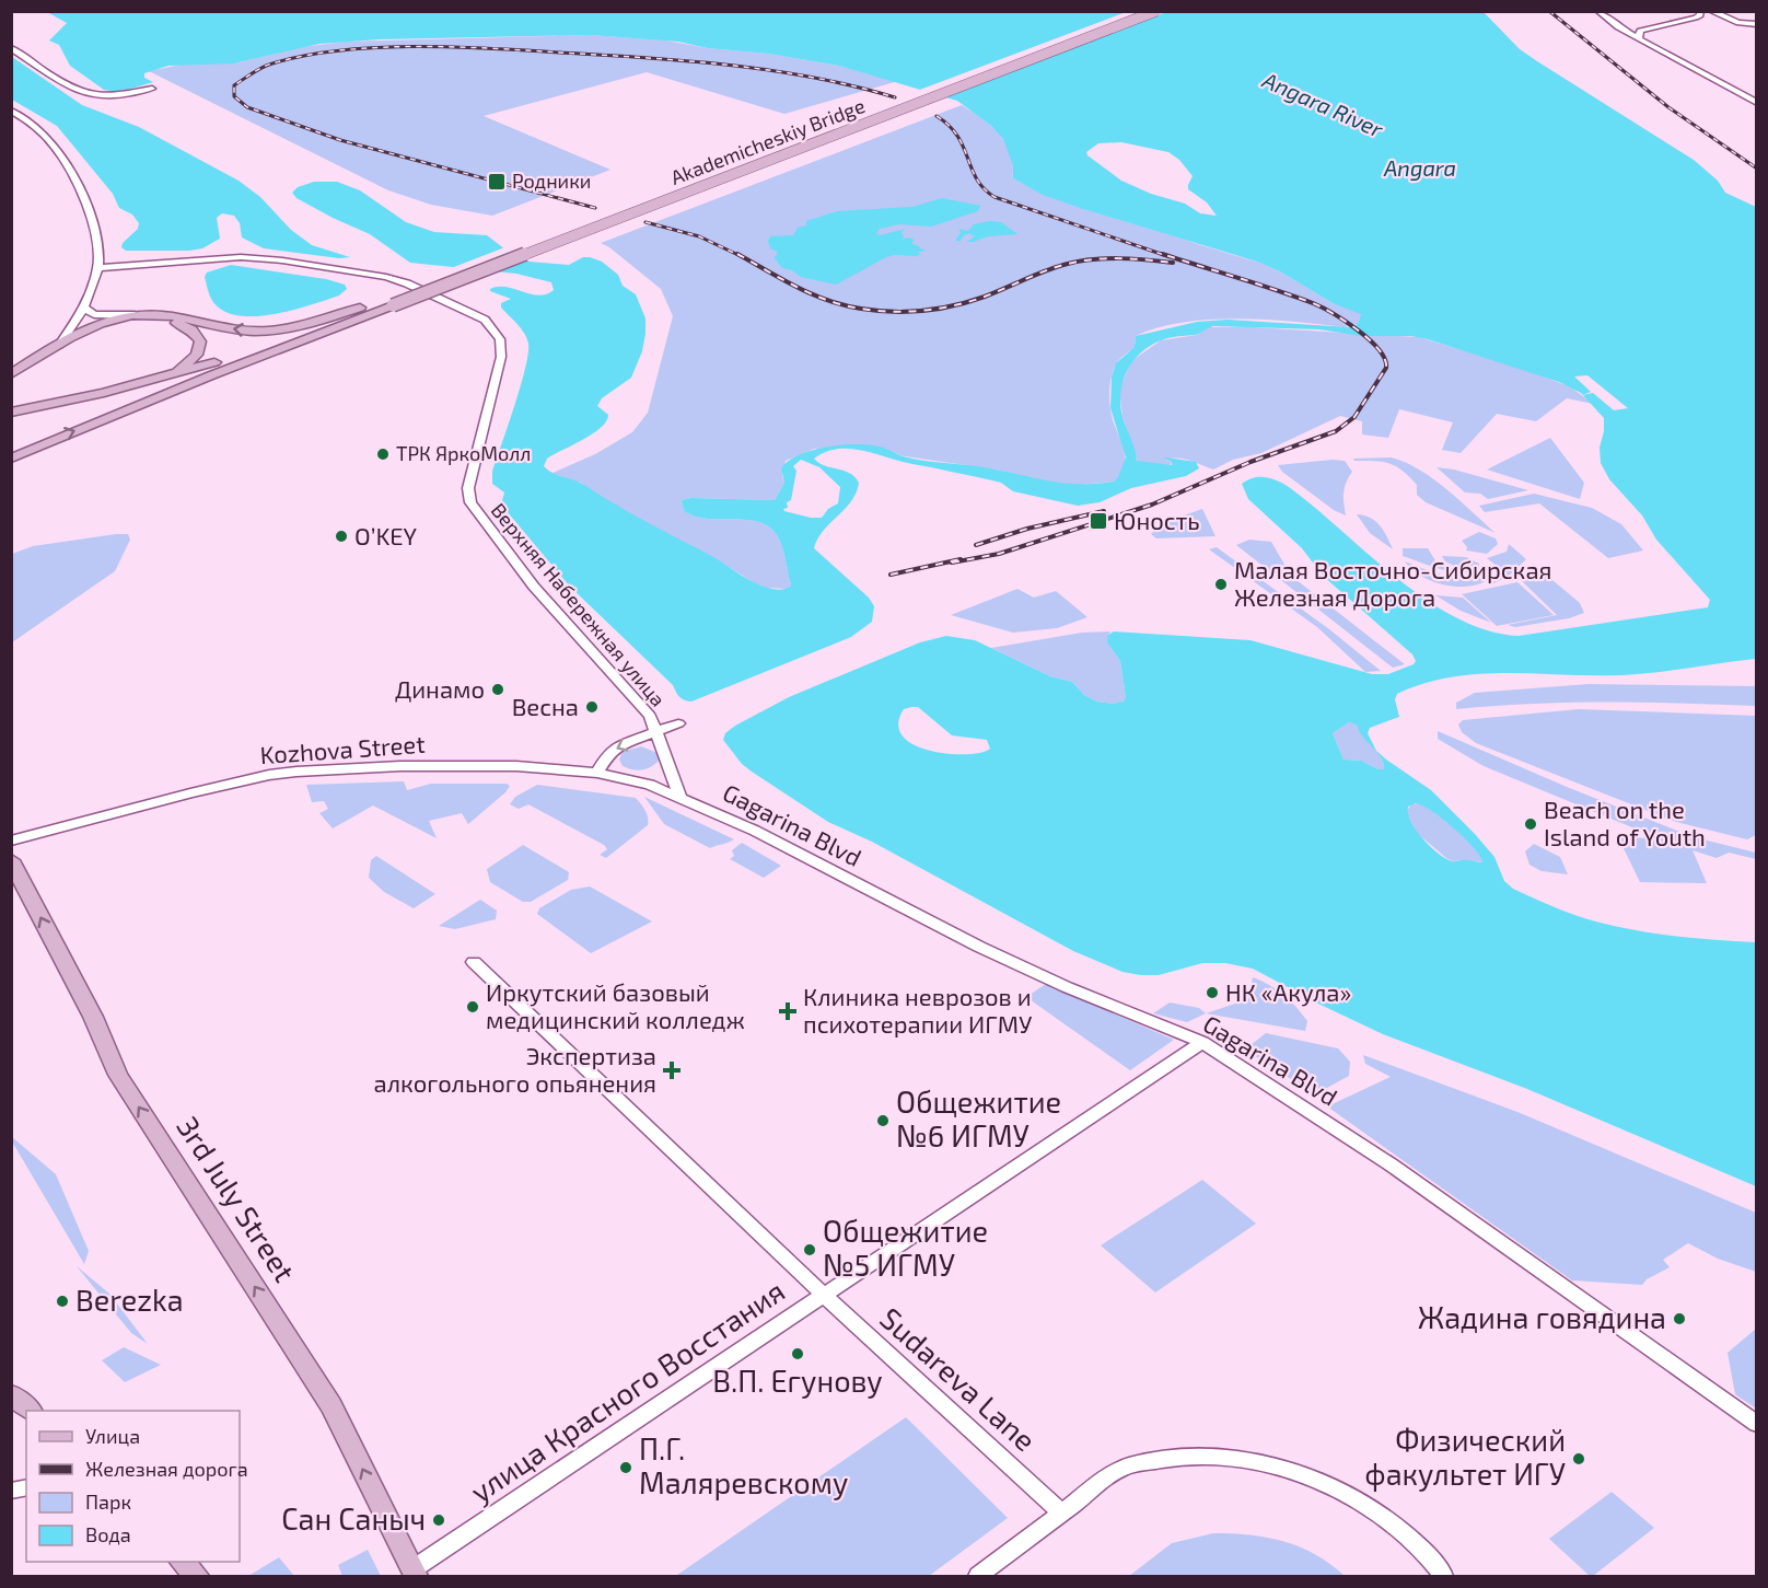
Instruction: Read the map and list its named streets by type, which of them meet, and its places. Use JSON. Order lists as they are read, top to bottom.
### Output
{
  "streets": {
    "main road": ["Akademicheskiy Bridge", "3rd July Street"],
    "street": [
      "Верхняя Набережная улица",
      "Kozhova Street",
      "Gagarina Blvd",
      "Sudareva Lane",
      "улица Красного Восстания"
    ]
  },
  "crossings": [
    ["Верхняя Набережная улица", "Kozhova Street"],
    ["Верхняя Набережная улица", "Gagarina Blvd"],
    ["Kozhova Street", "Gagarina Blvd"],
    ["Gagarina Blvd", "улица Красного Восстания"],
    ["3rd July Street", "улица Красного Восстания"],
    ["Sudareva Lane", "улица Красного Восстания"]
  ],
  "one_way": ["3rd July Street"],
  "water": ["Angara River", "Angara"],
  "places": {
    "transit": ["Родники", "Юность"],
    "other": [
      "ТРК ЯркоМолл",
      "O’KEY",
      "Малая Восточно-Сибирская Железная Дорога",
      "Динамо",
      "Весна",
      "Beach on the Island of Youth",
      "НК «Акула»",
      "Иркутский базовый медицинский колледж",
      "Общежитие №6 ИГМУ",
      "Общежитие №5 ИГМУ",
      "Berezka",
      "Жадина говядина",
      "В.П. Егунову",
      "Физический факультет ИГУ",
      "П.Г. Маляревскому",
      "Сан Саныч"
    ],
    "health": ["Клиника неврозов и психотерапии ИГМУ", "Экспертиза алкогольного опьянения"]
  },
  "legend": [
    "Улица",
    "Железная дорога",
    "Парк",
    "Вода"
  ]
}
